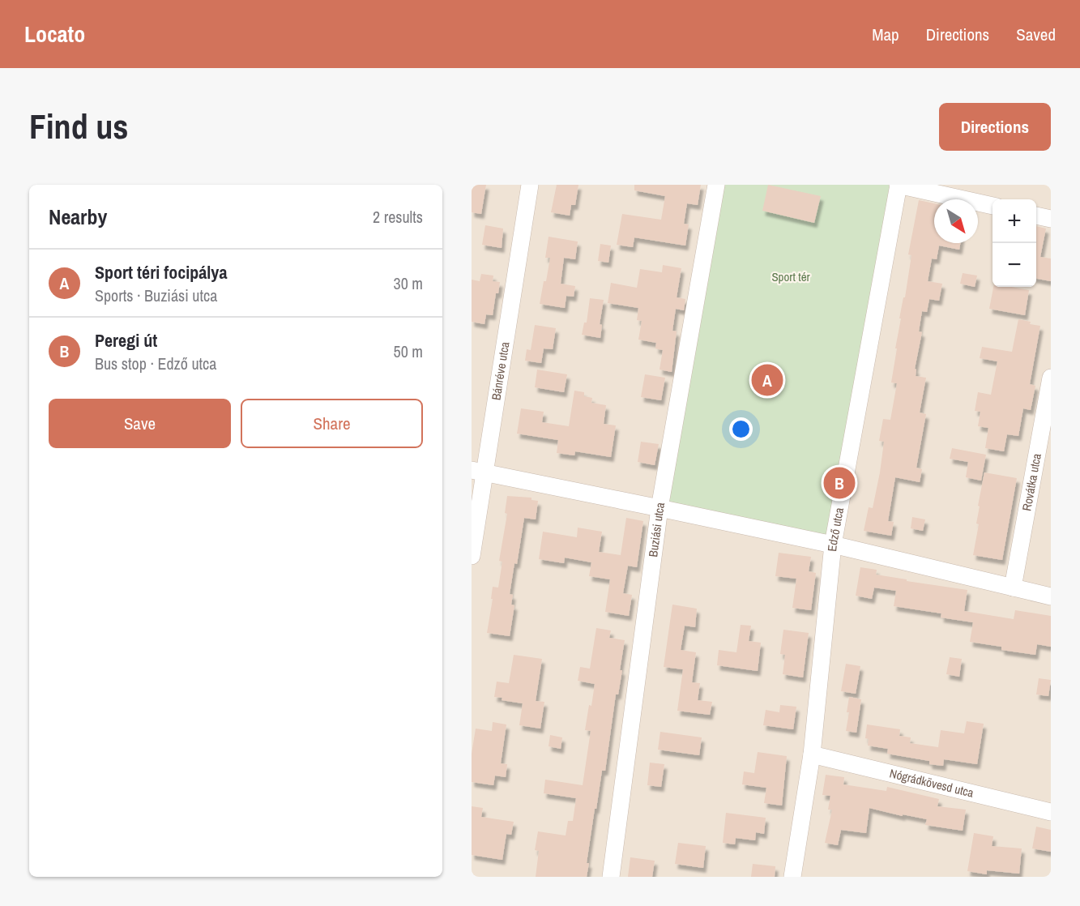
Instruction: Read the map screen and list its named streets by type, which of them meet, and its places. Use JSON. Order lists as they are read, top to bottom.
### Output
{
  "streets": {
    "street": [
      "Bánréve utca",
      "Rovátka utca",
      "Edző utca",
      "Buziási utca",
      "Nógrádkövesd utca"
    ]
  },
  "crossings": [
    ["Edző utca", "Nógrádkövesd utca"]
  ],
  "parks": ["Sport tér"],
  "north": "bottom right",
  "page": {
    "header": "Locato",
    "nav": ["Map", "Directions", "Saved"],
    "buttons": [
      "Directions",
      ["Save", "Share"]
    ],
    "title": "Find us",
    "heading": ["Nearby", "2 results"],
    "map_buttons": ["+", "−"],
    "list": [
      {
        "mark": "A",
        "name": "Sport téri focipálya",
        "note": "Sports · Buziási utca",
        "value": "30 m"
      },
      {
        "mark": "B",
        "name": "Peregi út",
        "note": "Bus stop · Edző utca",
        "value": "50 m"
      }
    ],
    "pins": ["A", "B"]
  }
}
